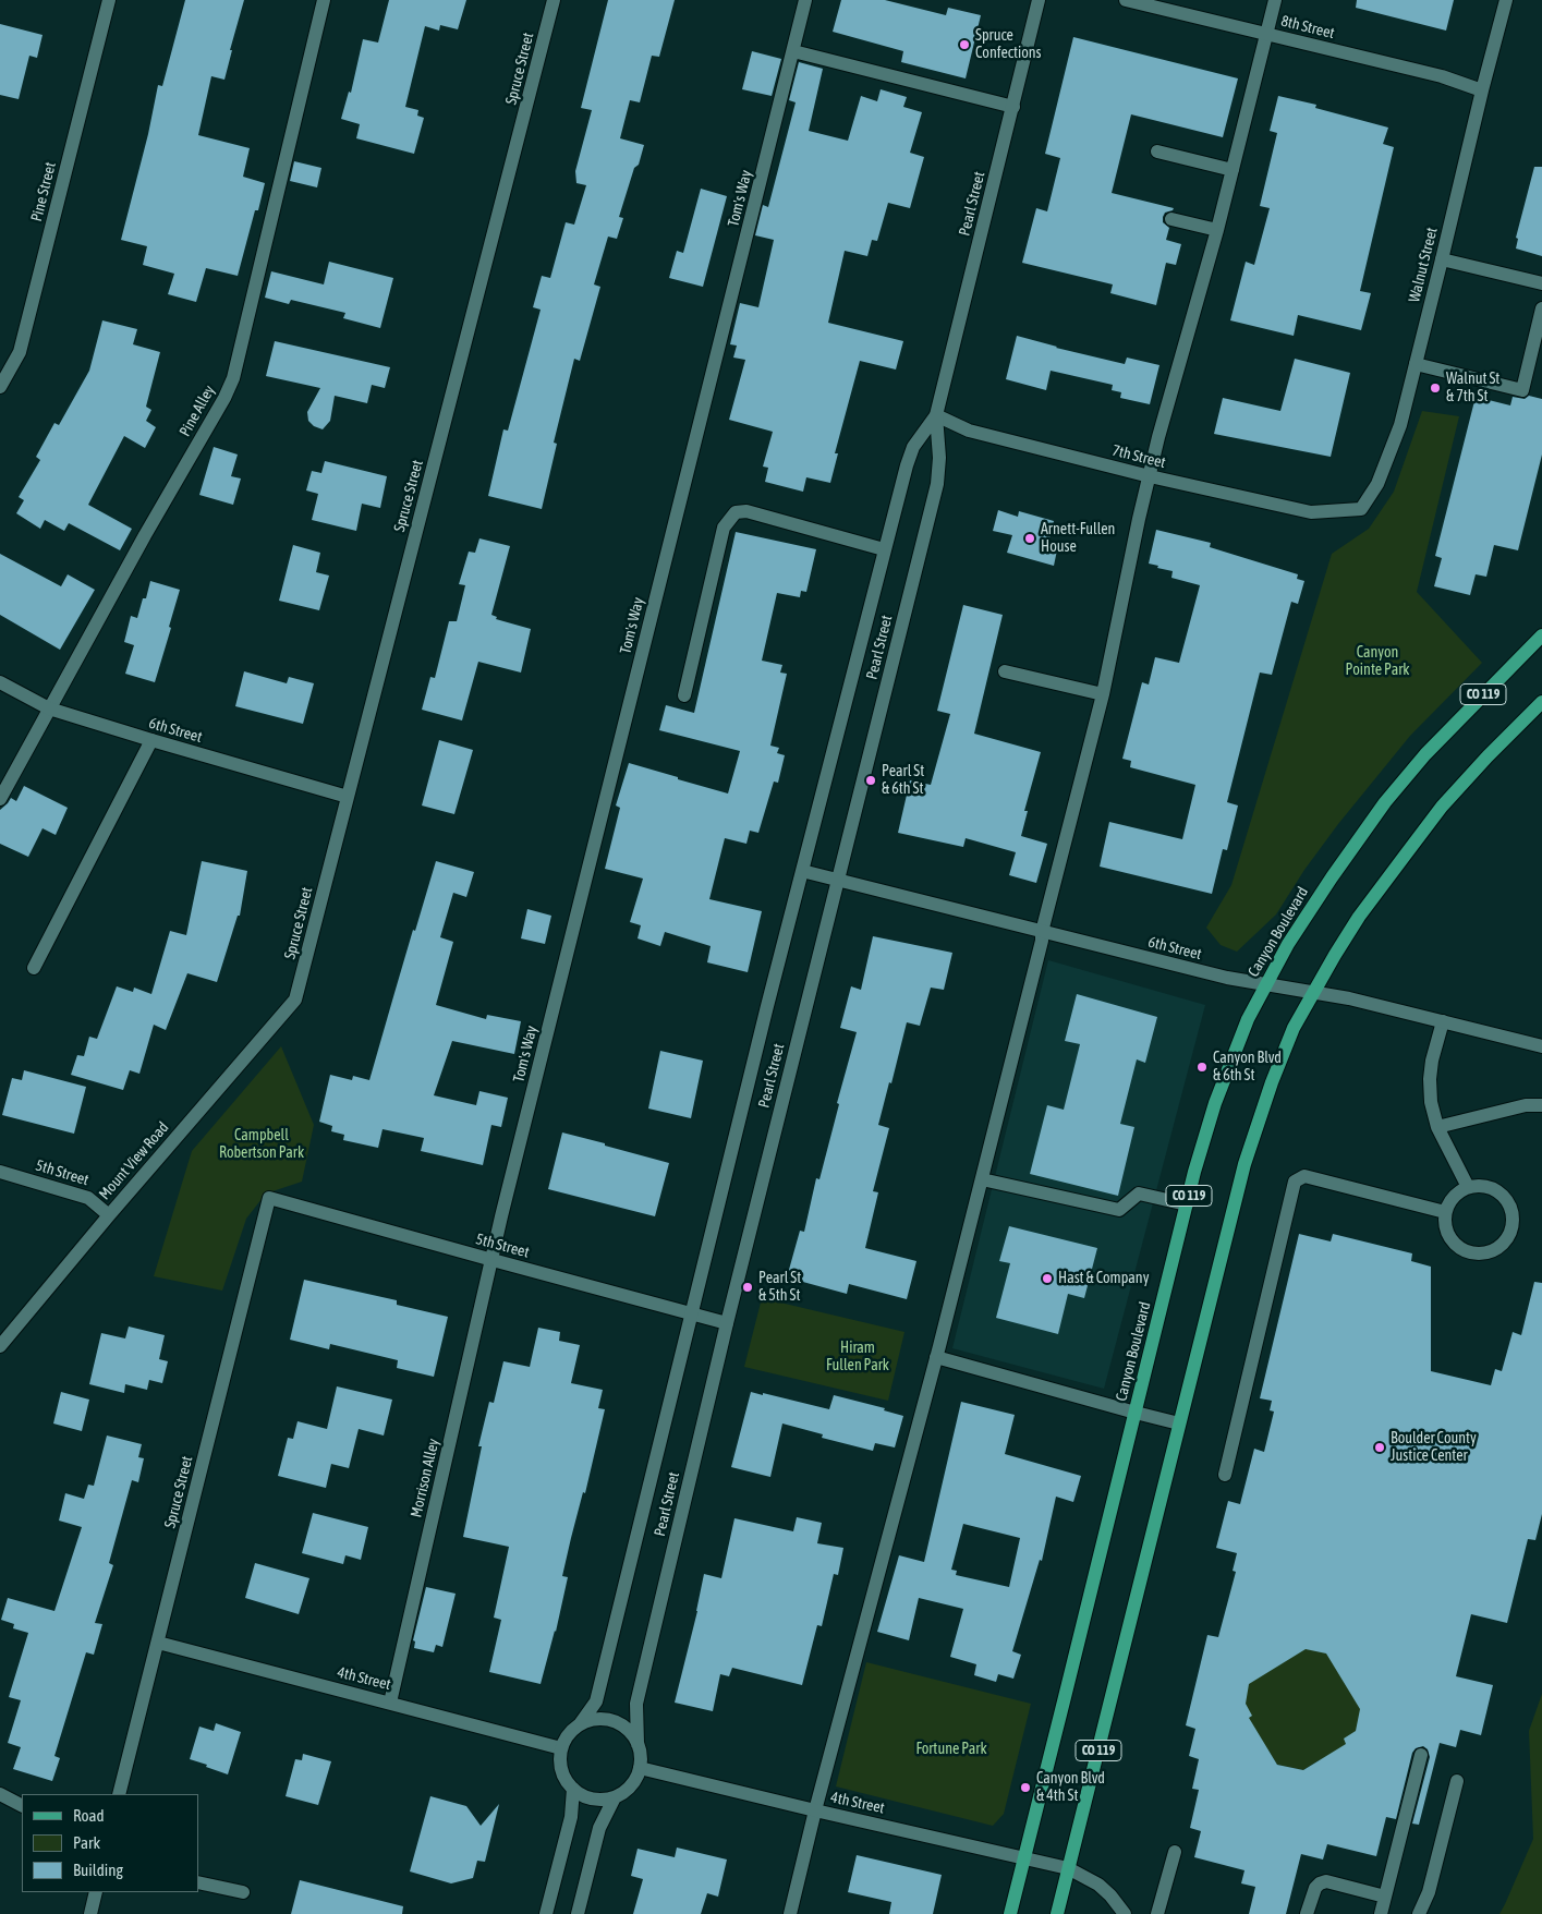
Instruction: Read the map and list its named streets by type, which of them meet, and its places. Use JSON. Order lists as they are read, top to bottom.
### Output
{
  "streets": {
    "main road": ["CO 119", "Canyon Boulevard"],
    "street": [
      "8th Street",
      "Spruce Street",
      "Pine Street",
      "Tom's Way",
      "Pearl Street",
      "Walnut Street",
      "Pine Alley",
      "7th Street",
      "6th Street",
      "Mount View Road",
      "5th Street",
      "Morrison Alley",
      "4th Street"
    ]
  },
  "crossings": [
    ["8th Street", "Walnut Street"],
    ["Spruce Street", "6th Street"],
    ["Spruce Street", "Mount View Road"],
    ["Spruce Street", "5th Street"],
    ["Spruce Street", "4th Street"],
    ["Tom's Way", "5th Street"],
    ["Tom's Way", "Morrison Alley"],
    ["Pearl Street", "7th Street"],
    ["Pearl Street", "6th Street"],
    ["Pearl Street", "5th Street"],
    ["Pearl Street", "4th Street"],
    ["Walnut Street", "7th Street"],
    ["Pine Alley", "6th Street"],
    ["CO 119", "6th Street"],
    ["CO 119", "4th Street"],
    ["6th Street", "Canyon Boulevard"],
    ["Canyon Boulevard", "4th Street"],
    ["Mount View Road", "5th Street"],
    ["5th Street", "Morrison Alley"],
    ["Morrison Alley", "4th Street"]
  ],
  "parks": [
    "Canyon Pointe Park",
    "Campbell Robertson Park",
    "Hiram Fullen Park",
    "Fortune Park"
  ],
  "places": [
    "Spruce Confections",
    "Walnut St & 7th St",
    "Arnett-Fullen House",
    "Pearl St & 6th St",
    "Canyon Blvd & 6th St",
    "Hast & Company",
    "Pearl St & 5th St",
    "Boulder County Justice Center",
    "Canyon Blvd & 4th St"
  ],
  "legend": ["Road", "Park", "Building"]
}
